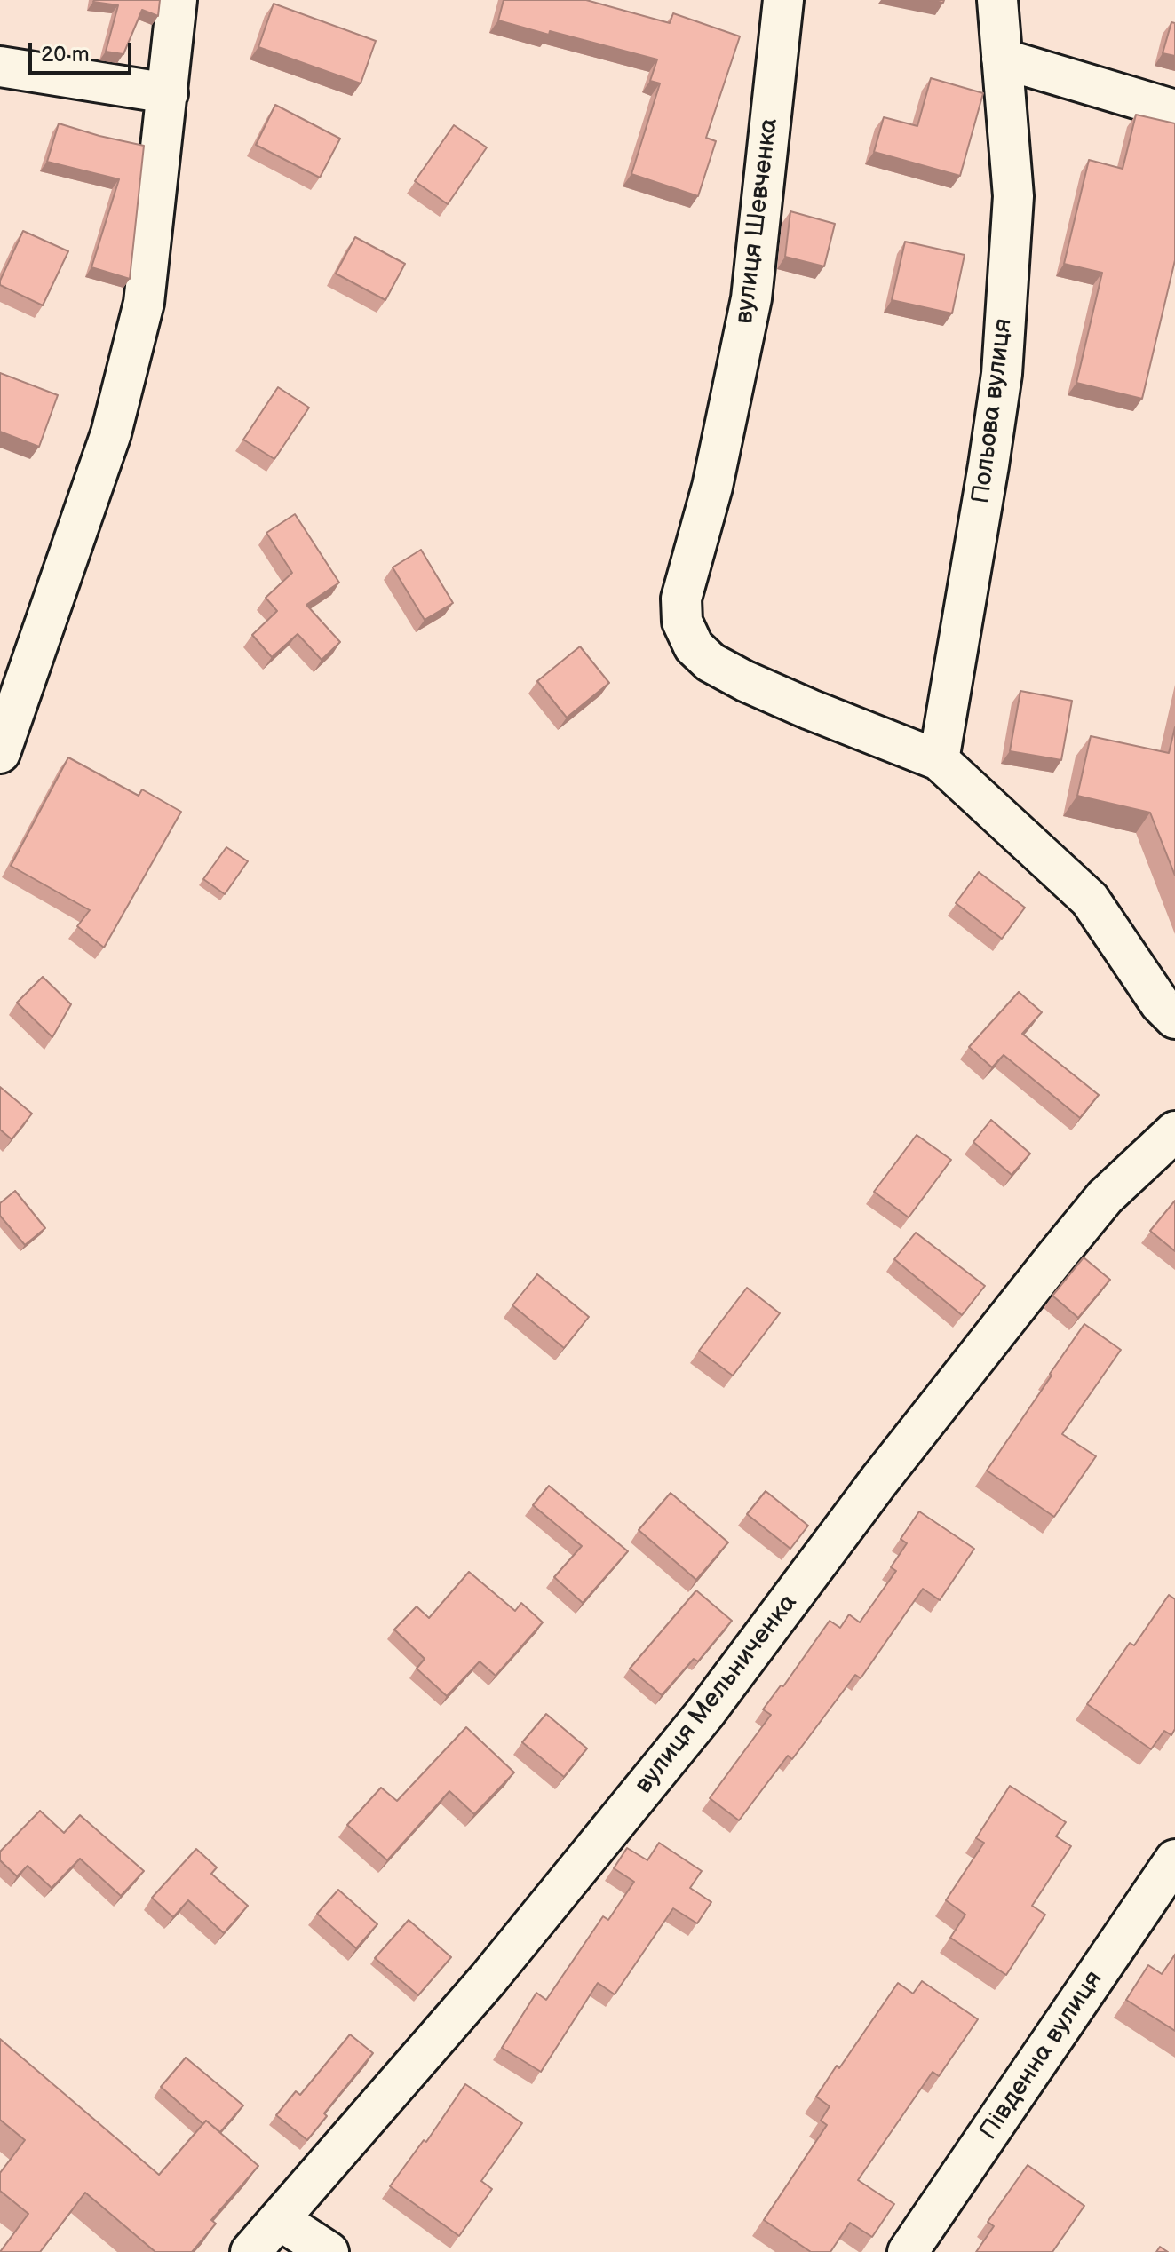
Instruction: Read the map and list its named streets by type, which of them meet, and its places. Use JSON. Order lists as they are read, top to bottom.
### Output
{
  "streets": {
    "street": [
      "вулиця Шевченка",
      "Польова вулиця",
      "вулиця Мельниченка",
      "Південна вулиця"
    ]
  },
  "crossings": [
    ["вулиця Шевченка", "Польова вулиця"]
  ],
  "scale_bar": "20 m"
}
